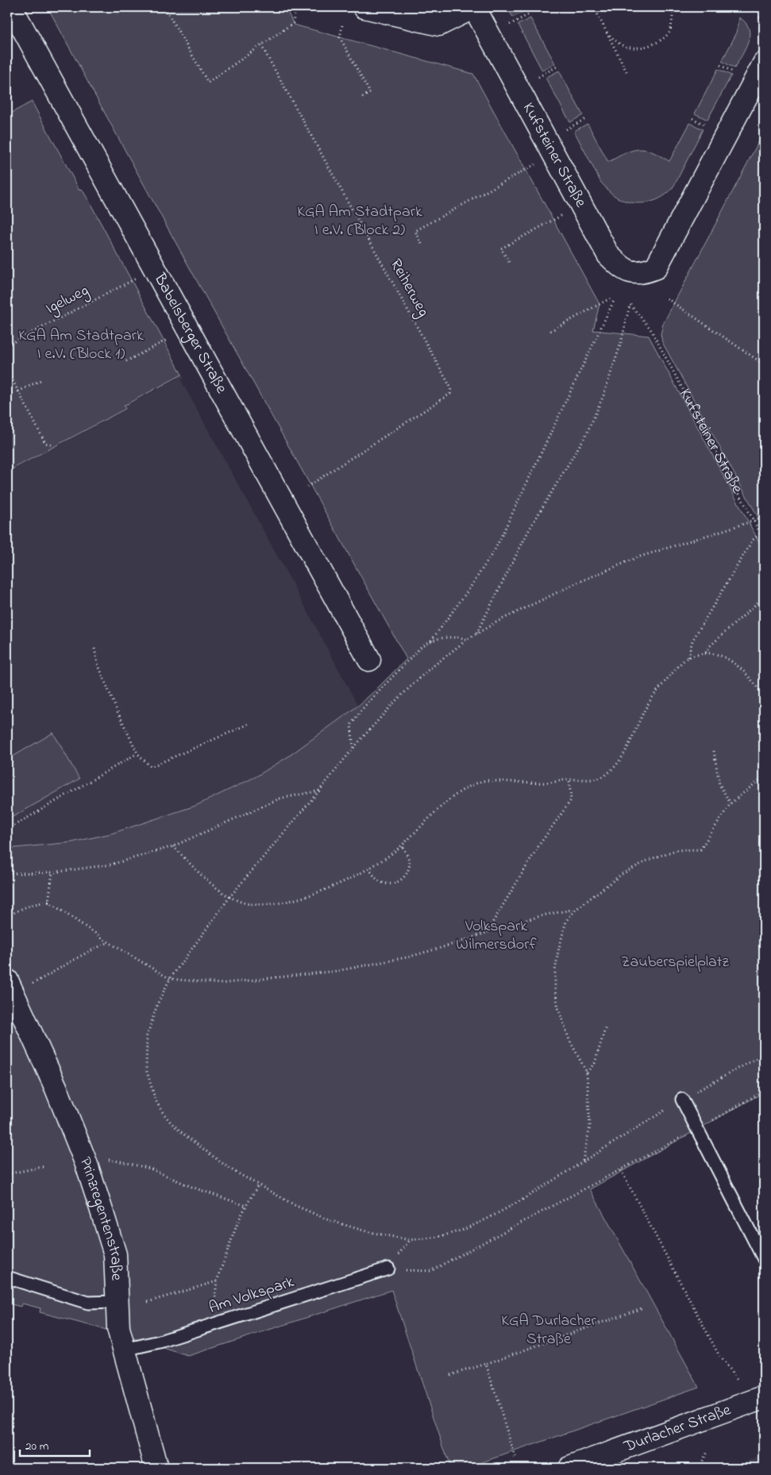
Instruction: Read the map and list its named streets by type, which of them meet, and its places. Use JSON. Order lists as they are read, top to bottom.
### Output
{
  "streets": {
    "street": [
      "Kufsteiner Straße",
      "Babelsberger Straße",
      "Prinzregentenstraße",
      "Durlacher Straße"
    ],
    "lane": ["Am Volkspark"],
    "path": ["Reiherweg", "Igelweg"]
  },
  "crossings": [
    ["Prinzregentenstraße", "Am Volkspark"]
  ],
  "parks": [
    "KGA Am Stadtpark I e.V. (Block 2)",
    "KGA Am Stadtpark I e.V. (Block 1)",
    "Volkspark Wilmersdorf",
    "Zauberspielplatz",
    "KGA Durlacher Straße"
  ],
  "scale_bar": "20 m"
}
